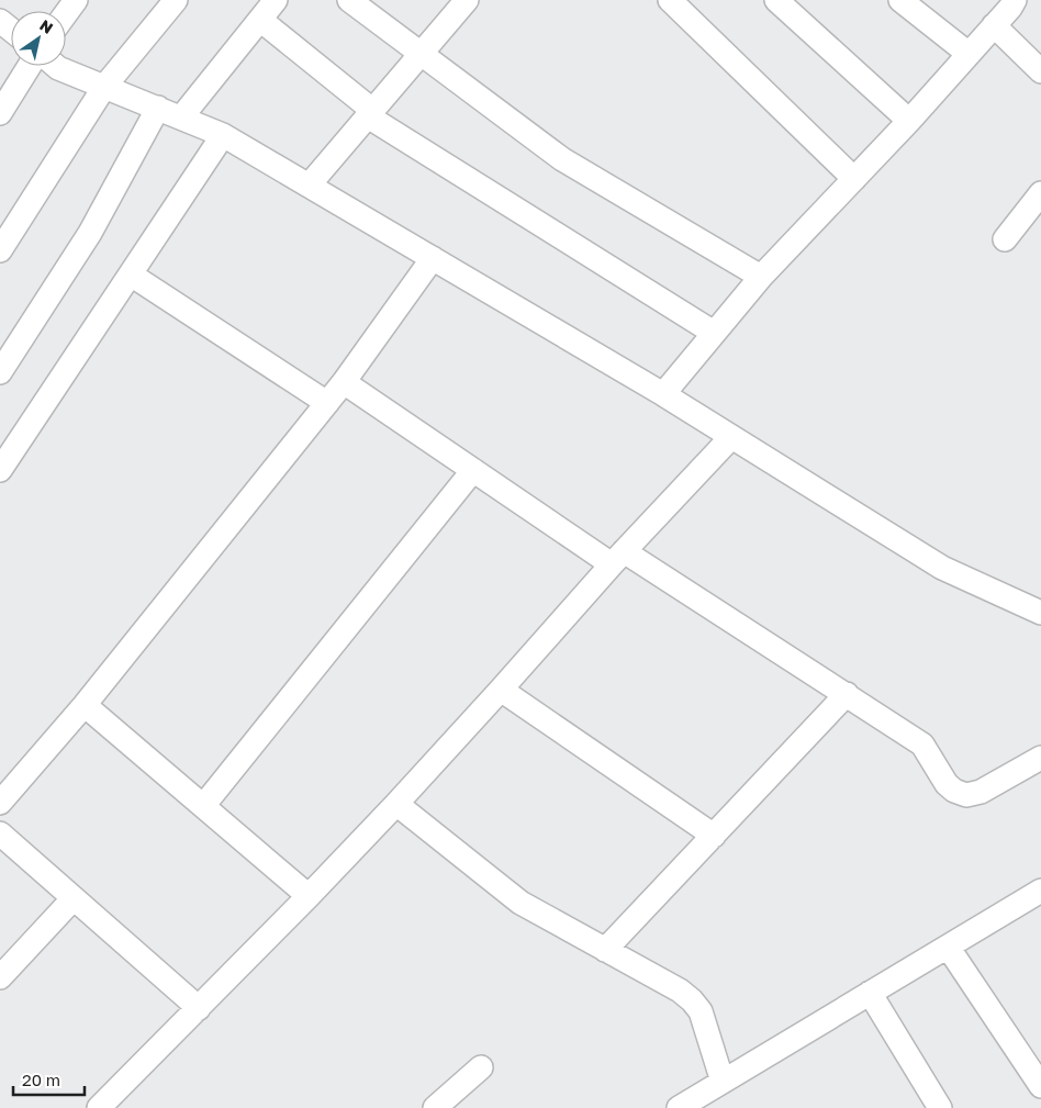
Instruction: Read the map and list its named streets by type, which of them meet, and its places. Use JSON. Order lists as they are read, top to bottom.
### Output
{
  "scale_bar": "20 m",
  "north": "top right"
}
